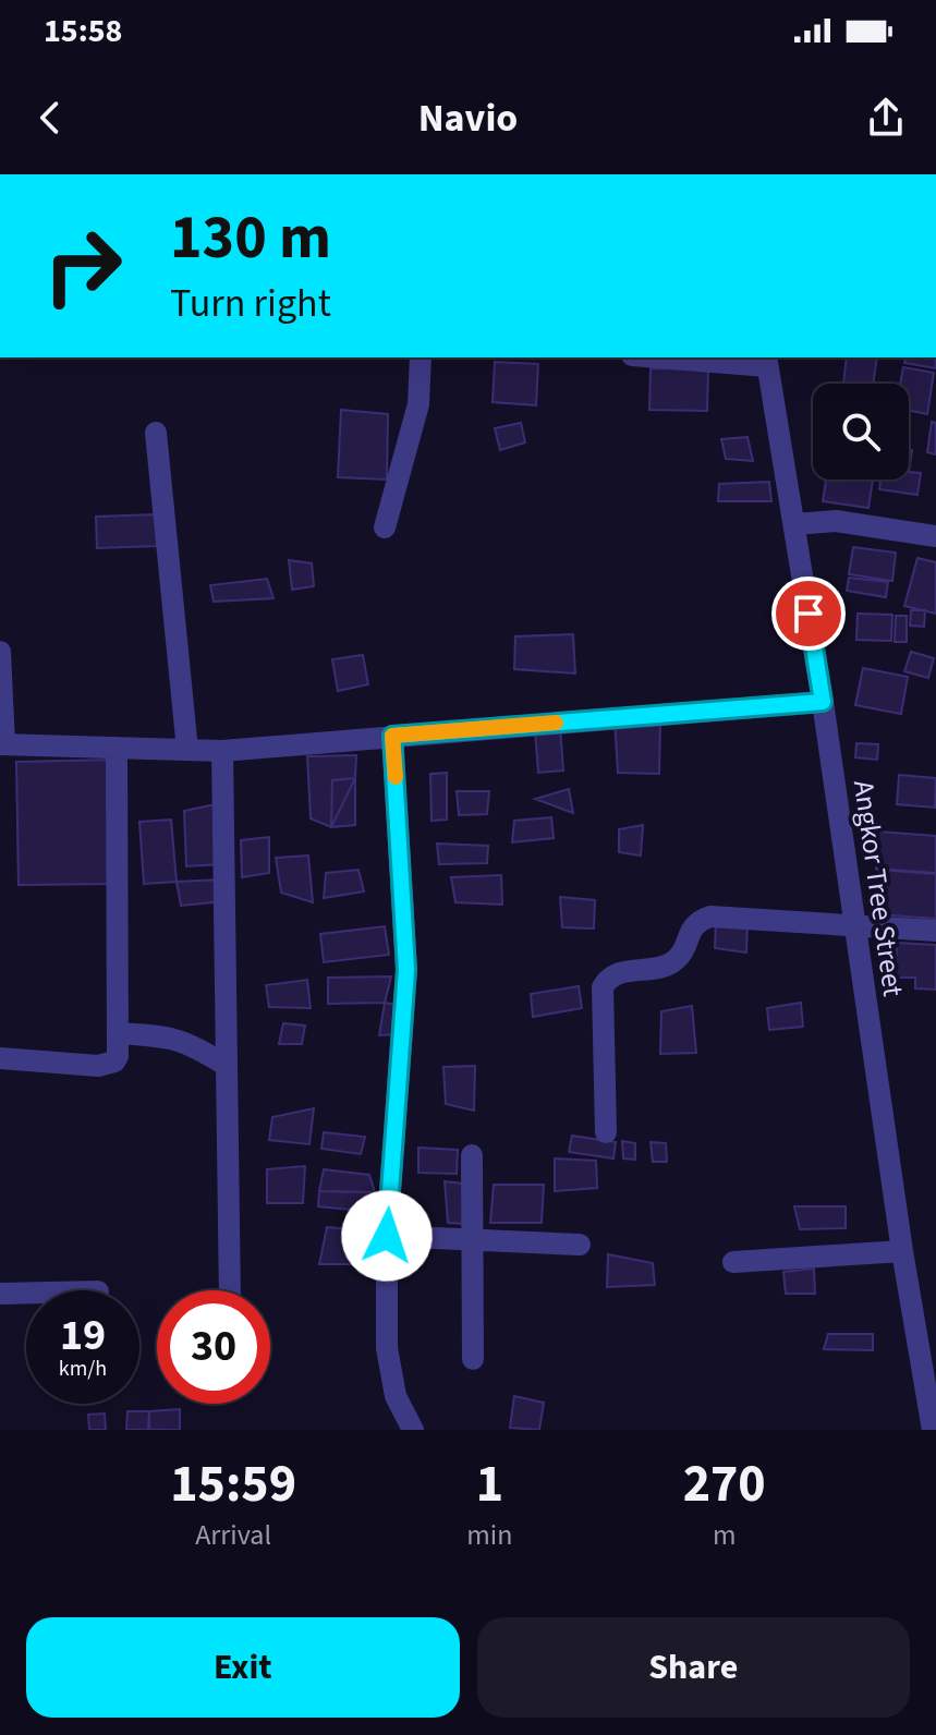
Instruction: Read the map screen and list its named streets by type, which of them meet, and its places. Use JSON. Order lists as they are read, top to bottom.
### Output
{
  "streets": {
    "street": ["Angkor Tree Street"]
  },
  "page": {
    "status": "15:58",
    "header": "Navio",
    "turn": ["130 m", "Turn right"],
    "speed": "19 km/h",
    "limit": "30",
    "eta": [
      "15:59",
      "Arrival",
      "1",
      "min",
      "270",
      "m"
    ],
    "buttons": ["Exit", "Share"]
  }
}
